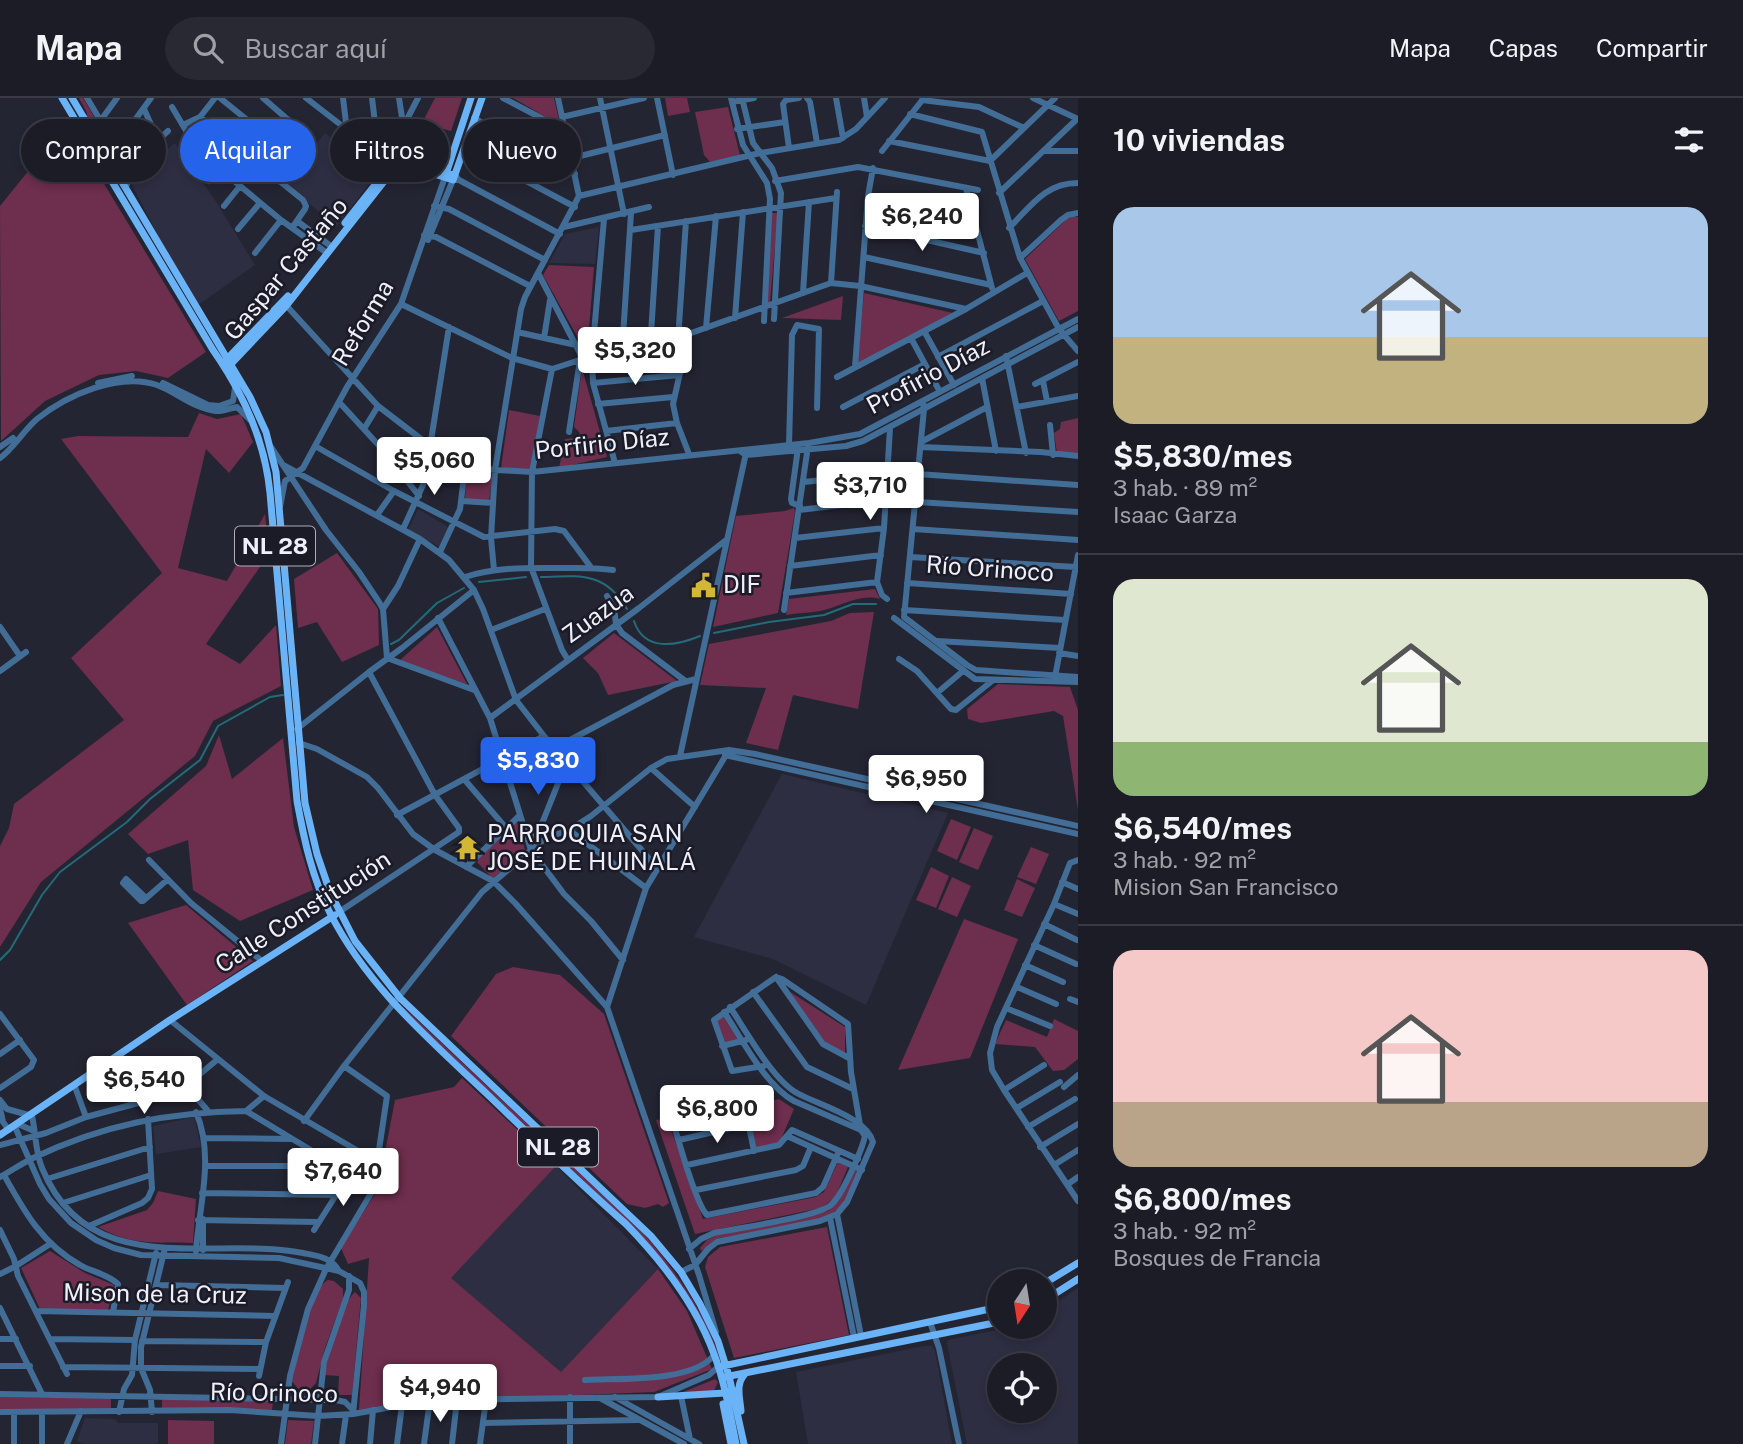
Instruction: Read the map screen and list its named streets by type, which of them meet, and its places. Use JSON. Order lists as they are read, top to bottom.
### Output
{
  "streets": {
    "main road": ["Gaspar Castaño", "NL 28", "Calle Constitución"],
    "street": [
      "Reforma",
      "Profirio Díaz",
      "Porfirio Díaz",
      "Río Orinoco",
      "Zuazua",
      "Mison de la Cruz"
    ]
  },
  "crossings": [
    ["Gaspar Castaño", "Porfirio Díaz"],
    ["Gaspar Castaño", "NL 28"],
    ["Reforma", "Porfirio Díaz"],
    ["Reforma", "NL 28"],
    ["Profirio Díaz", "Porfirio Díaz"],
    ["NL 28", "Río Orinoco"],
    ["NL 28", "Calle Constitución"]
  ],
  "places": {
    "public building": ["DIF"],
    "temple": ["PARROQUIA SAN JOSÉ DE HUINALÁ"]
  },
  "north": "bottom",
  "page": {
    "header": "Mapa",
    "search": "Buscar aquí",
    "nav": ["Mapa", "Capas", "Compartir"],
    "heading": "10 viviendas",
    "chip": [
      "Comprar",
      "Alquilar",
      "Filtros",
      "Nuevo"
    ],
    "list": [
      {
        "name": "$5,830/mes",
        "note": "3 hab. · 89 m² · Isaac Garza"
      },
      {
        "name": "$6,540/mes",
        "note": "3 hab. · 92 m² · Mision San Francisco"
      },
      {
        "name": "$6,800/mes",
        "note": "3 hab. · 92 m² · Bosques de Francia"
      }
    ],
    "price": [
      "$6,240",
      "$5,320",
      "$5,060",
      "$3,710",
      "$5,830",
      "$6,950",
      "$6,540",
      "$6,800",
      "$7,640",
      "$4,940"
    ]
  }
}
